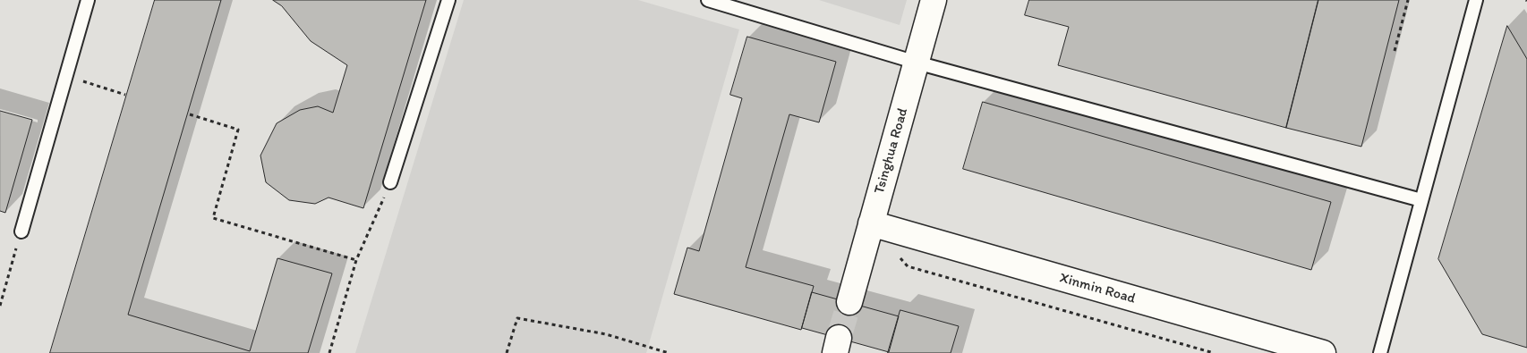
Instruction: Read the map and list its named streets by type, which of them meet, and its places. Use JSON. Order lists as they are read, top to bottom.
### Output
{
  "streets": {
    "street": ["Tsinghua Road", "Xinmin Road"]
  },
  "crossings": [
    ["Tsinghua Road", "Xinmin Road"]
  ]
}
